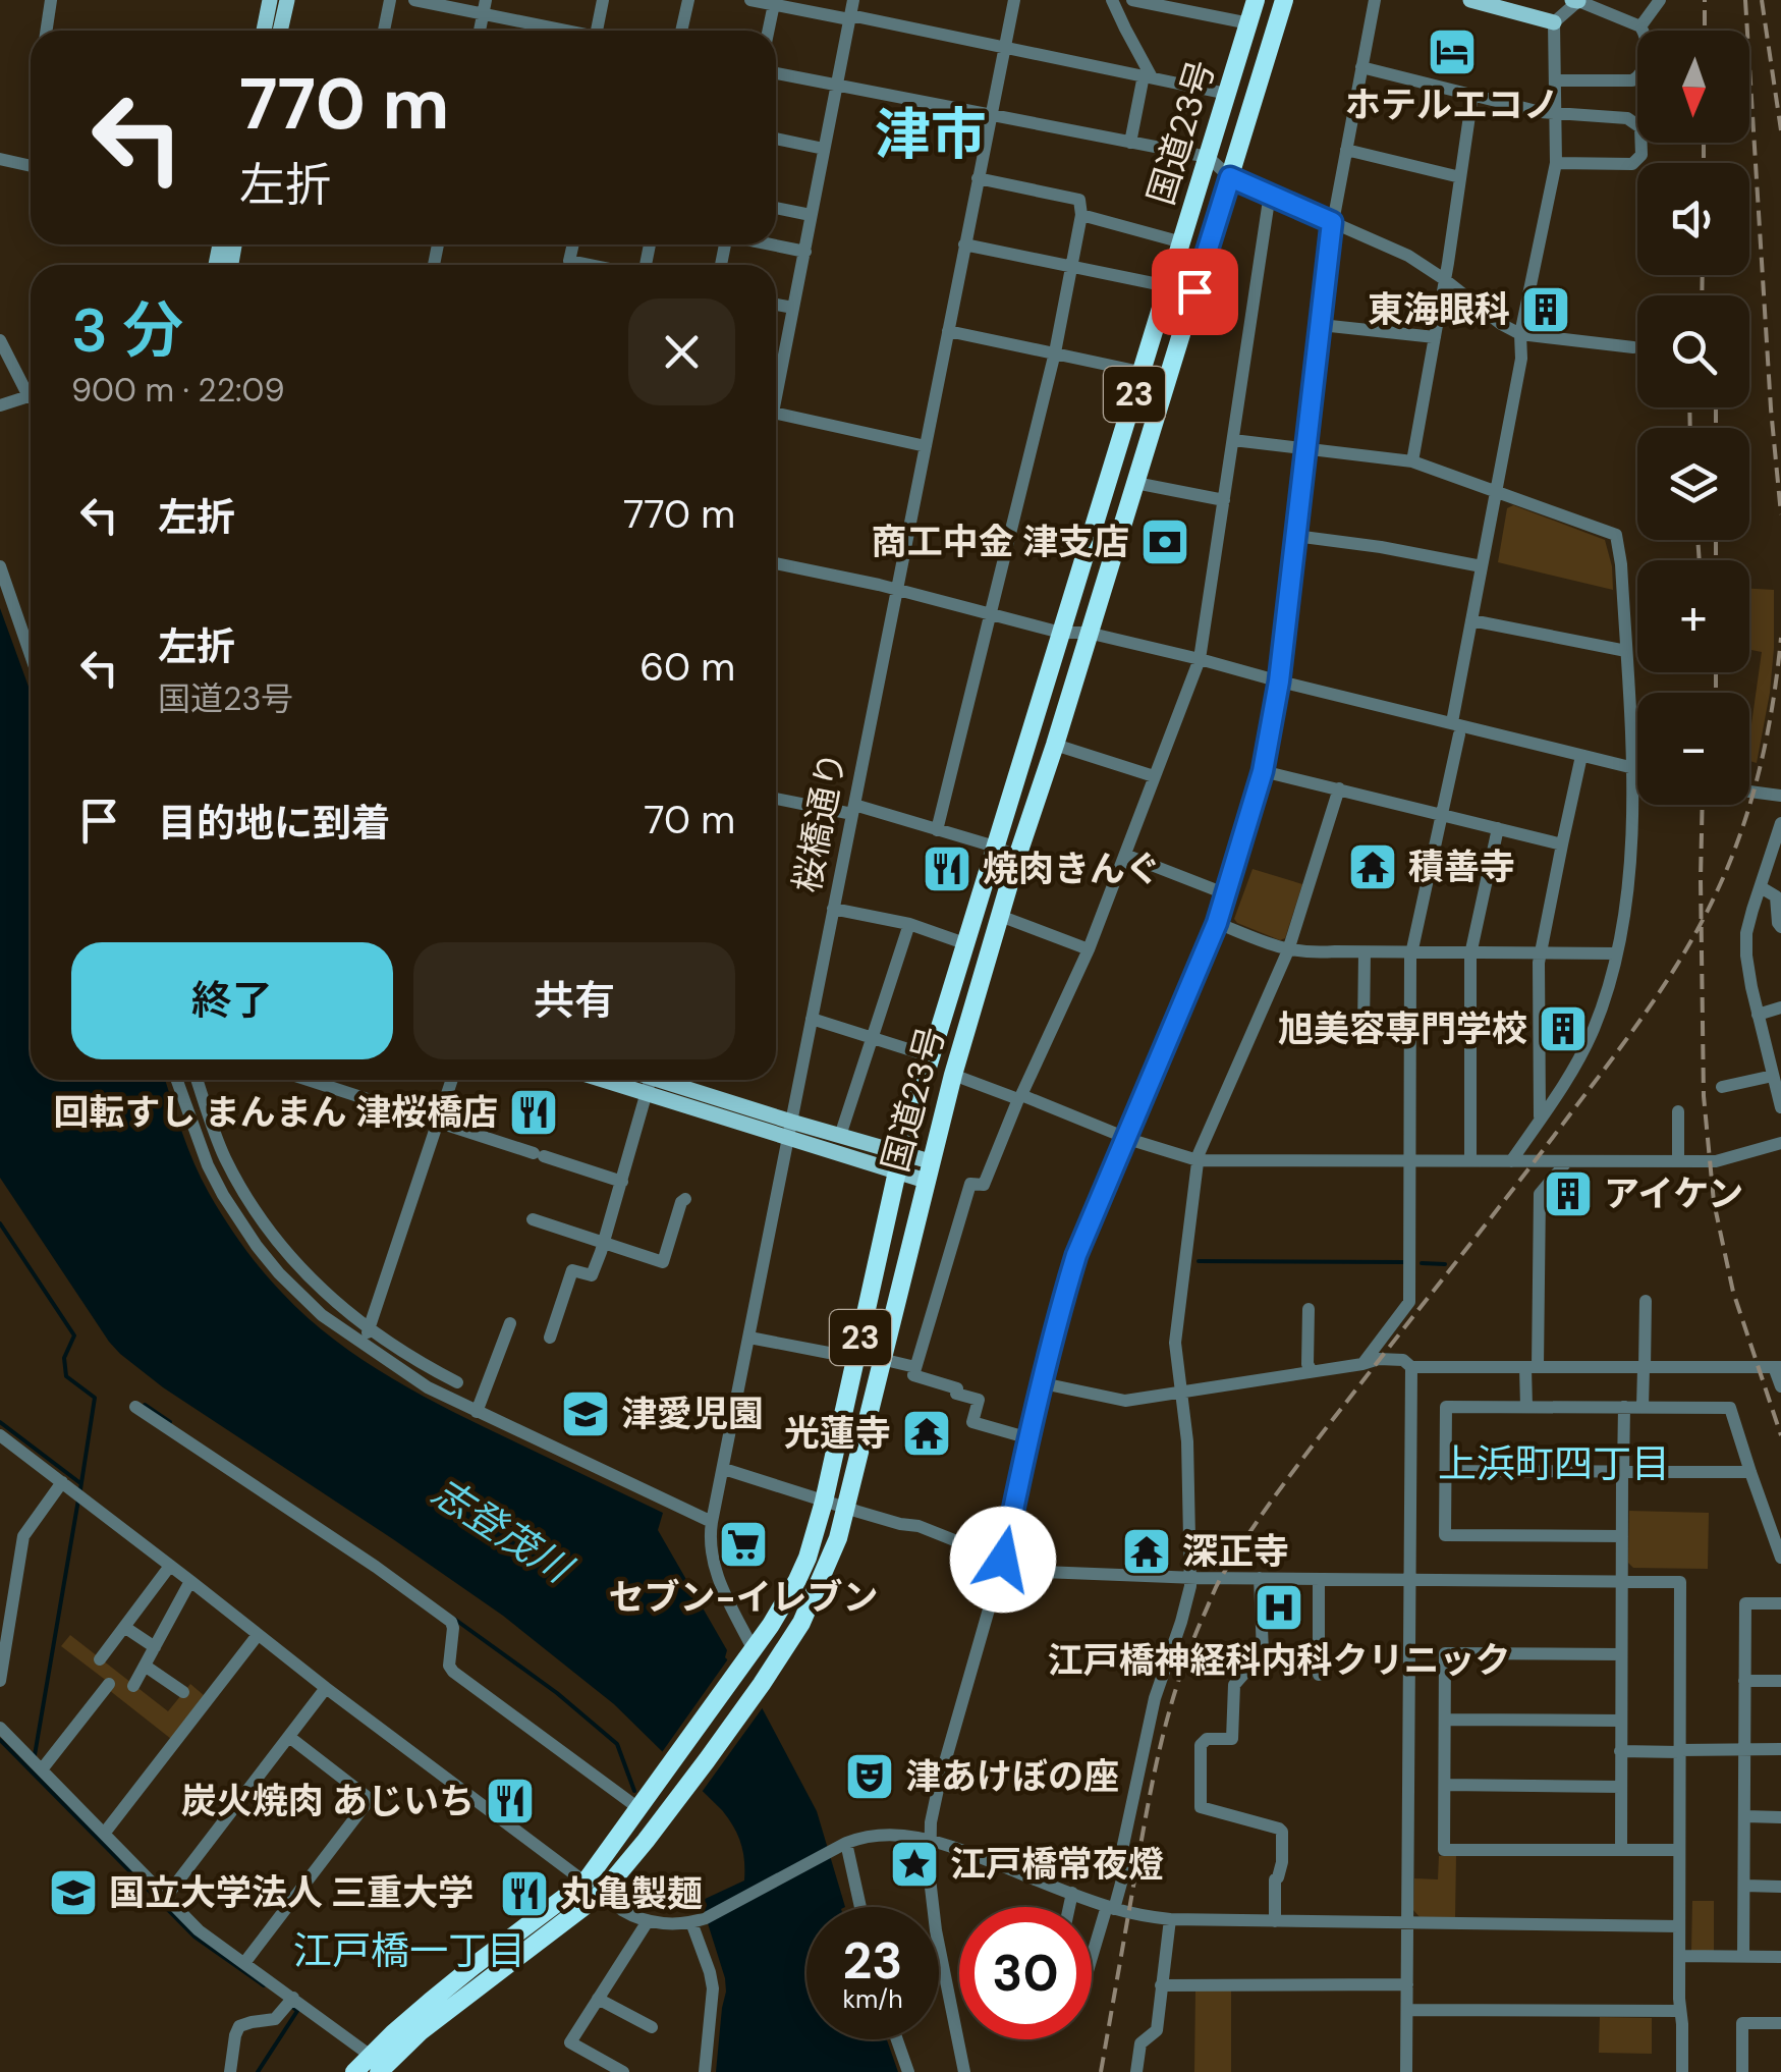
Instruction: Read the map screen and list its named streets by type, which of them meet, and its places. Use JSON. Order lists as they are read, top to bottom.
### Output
{
  "streets": {
    "highway": ["国道23号", "23"],
    "street": ["桜橋通り"]
  },
  "crossings": [
    ["国道23号", "桜橋通り"]
  ],
  "districts": ["津市", "上浜町四丁目", "江戸橋一丁目"],
  "water": ["志登茂川"],
  "places": {
    "hotel": ["ホテルエコノ"],
    "building": ["東海眼科", "旭美容専門学校", "アイケン"],
    "bank": ["商工中金 津支店"],
    "temple": ["積善寺", "光蓮寺", "深正寺"],
    "restaurant": [
      "焼肉きんぐ",
      "回転すし まんまん 津桜橋店",
      "炭火焼肉 あじいち",
      "丸亀製麺"
    ],
    "school or university": ["津愛児園", "国立大学法人 三重大学"],
    "supermarket": ["セブン-イレブン"],
    "hospital": ["江戸橋神経科内科クリニック"],
    "theatre": ["津あけぼの座"],
    "place": ["江戸橋常夜燈"]
  },
  "north": "bottom",
  "page": {
    "map_buttons": ["+", "−"],
    "turn": ["770 m", "左折"],
    "heading": ["3 分", "900 m · 22:09"],
    "list": [
      {
        "name": "左折",
        "value": "770 m"
      },
      {
        "name": "左折",
        "note": "国道23号",
        "value": "60 m"
      },
      {
        "name": "目的地に到着",
        "value": "70 m"
      }
    ],
    "buttons": ["終了", "共有"],
    "speed": "23 km/h",
    "limit": "30"
  }
}
